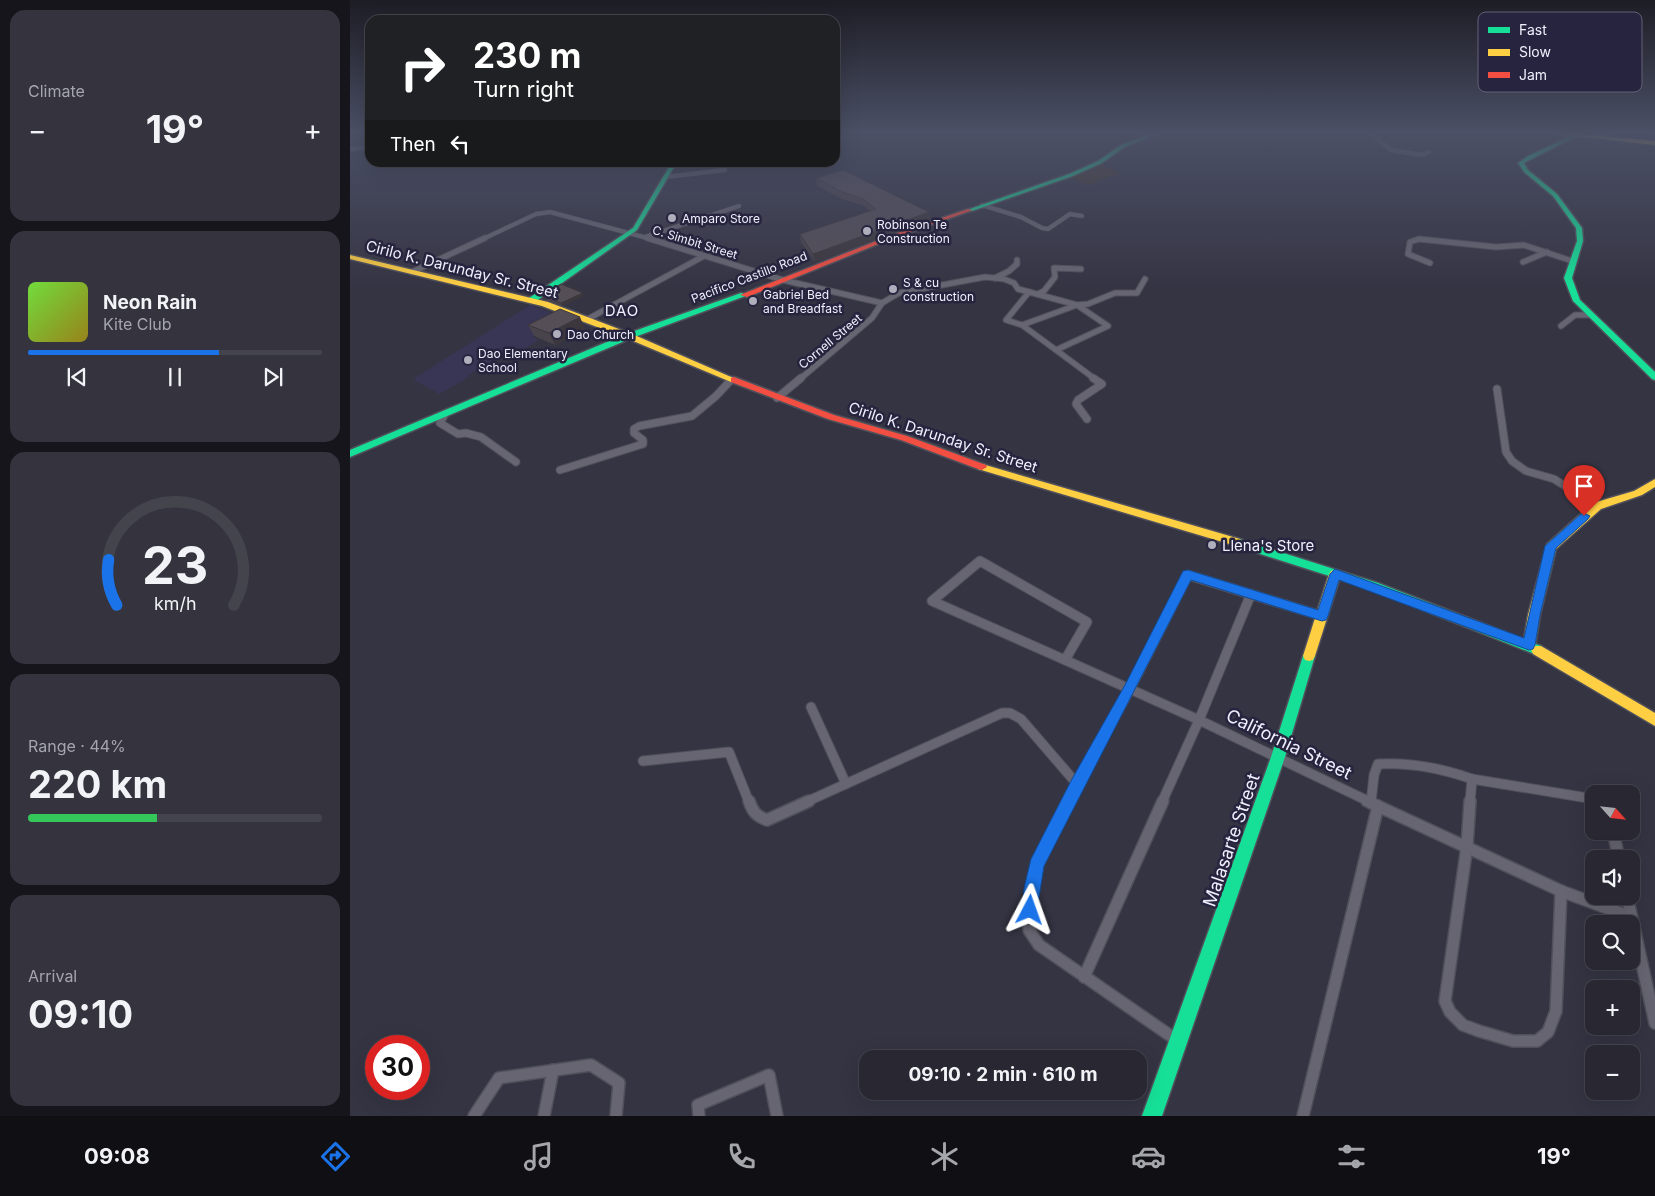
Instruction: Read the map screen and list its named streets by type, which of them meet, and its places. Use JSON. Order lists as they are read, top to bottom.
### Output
{
  "streets": {
    "main road": ["Cirilo K. Darunday Sr. Street", "Pacifico Castillo Road", "Malasarte Street"],
    "street": ["C. Simbit Street", "Cornell Street", "California Street"]
  },
  "crossings": [
    ["C. Simbit Street", "Cirilo K. Darunday Sr. Street"],
    ["C. Simbit Street", "Pacifico Castillo Road"],
    ["C. Simbit Street", "Cornell Street"],
    ["Cirilo K. Darunday Sr. Street", "Pacifico Castillo Road"],
    ["Cirilo K. Darunday Sr. Street", "Cornell Street"],
    ["Cirilo K. Darunday Sr. Street", "Malasarte Street"],
    ["Pacifico Castillo Road", "Cornell Street"],
    ["California Street", "Malasarte Street"]
  ],
  "districts": ["DAO"],
  "places": [
    "Amparo Store",
    "Robinson Te Construction",
    "S & cu construction",
    "Gabriel Bed and Breadfast",
    "Dao Church",
    "Dao Elementary School",
    "Llena's Store"
  ],
  "legend": ["Fast", "Slow", "Jam"],
  "north": "bottom right",
  "page": {
    "tile": [
      "Climate",
      ["Range · 44%", "220 km"],
      ["Arrival", "09:10"]
    ],
    "turn": ["230 m", "Turn right"],
    "heat": ["−", "19°", "+"],
    "then": "Then",
    "song": ["Neon Rain", "Kite Club"],
    "map_buttons": ["+", "−"],
    "limit": "30",
    "trip": "09:10 · 2 min · 610 m",
    "tabs": ["09:08", "19°"],
    "gauge": ["23", "km/h"]
  }
}
